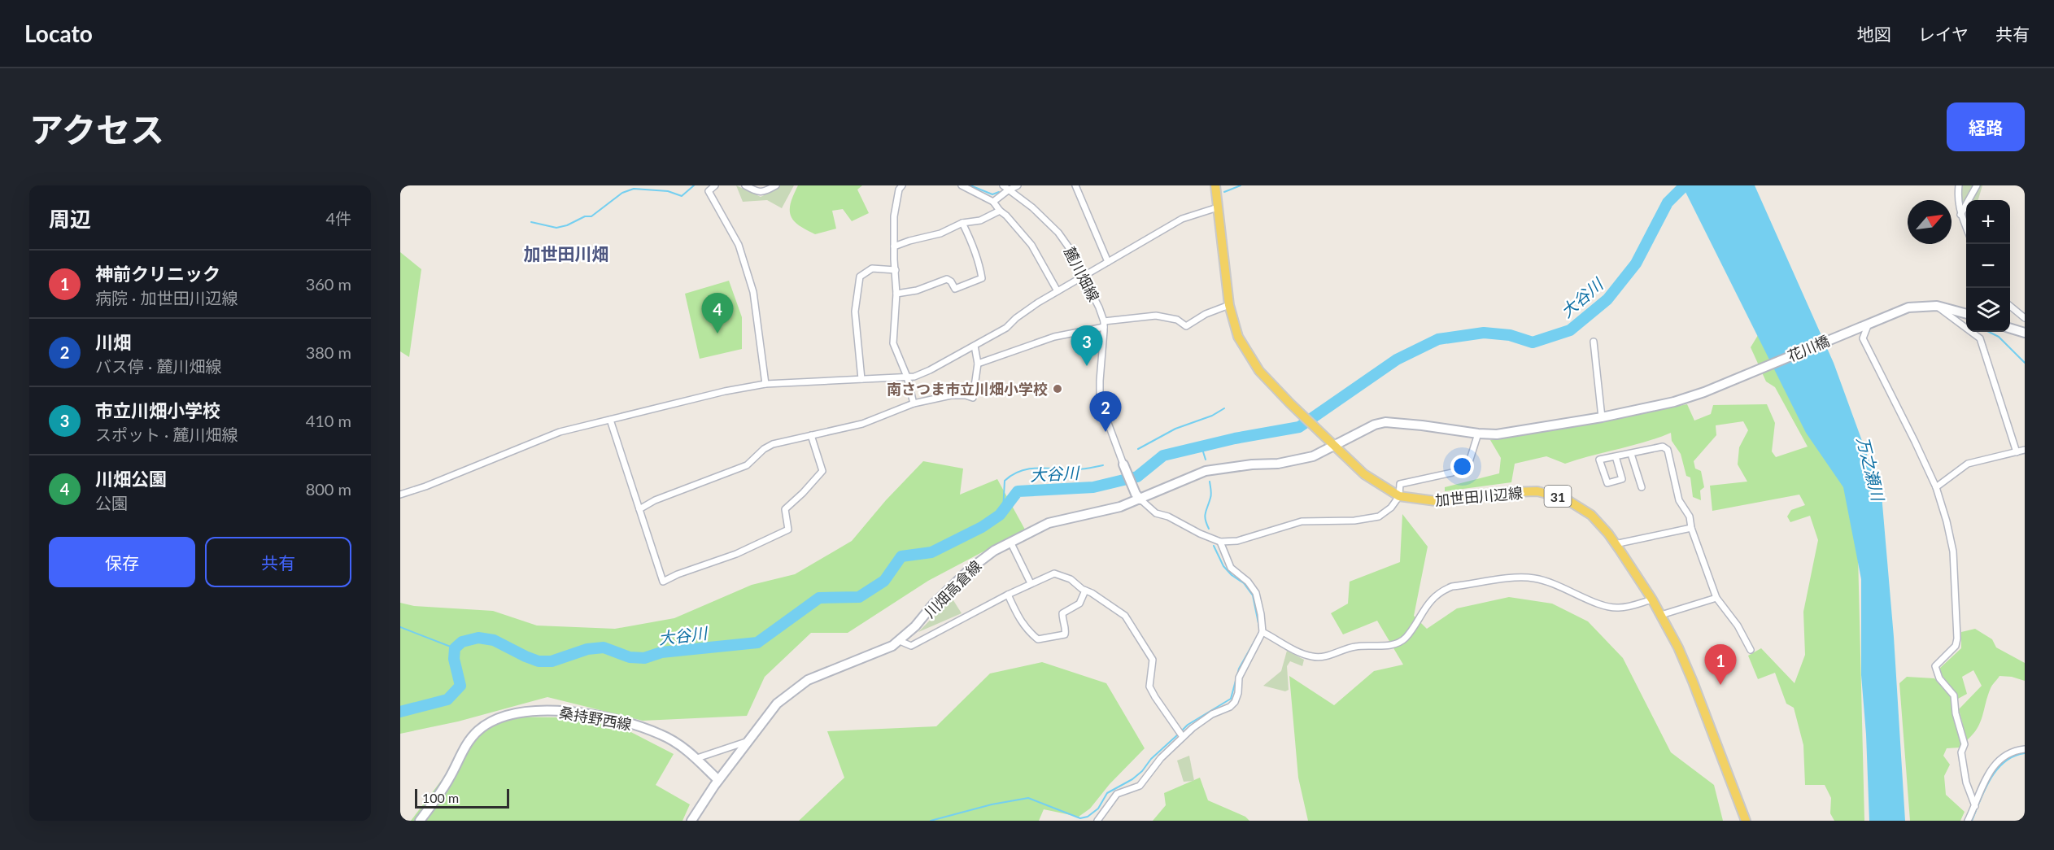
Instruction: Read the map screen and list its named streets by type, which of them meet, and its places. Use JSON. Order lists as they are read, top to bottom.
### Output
{
  "streets": {
    "main road": ["加世田川辺線", "31"],
    "street": [
      "麓川畑線",
      "花川橋",
      "川畑高倉線",
      "桑持野西線"
    ]
  },
  "crossings": [
    ["麓川畑線", "川畑高倉線"],
    ["花川橋", "川畑高倉線"],
    ["加世田川辺線", "川畑高倉線"],
    ["川畑高倉線", "桑持野西線"]
  ],
  "districts": ["加世田川畑"],
  "water": ["大谷川", "万之瀬川"],
  "places": ["南さつま市立川畑小学校"],
  "scale_bar": "100 m",
  "north": "top right",
  "page": {
    "header": "Locato",
    "nav": ["地図", "レイヤ", "共有"],
    "title": "アクセス",
    "buttons": [
      "経路",
      ["保存", "共有"]
    ],
    "heading": ["周辺", "4件"],
    "map_buttons": ["+", "−"],
    "list": [
      {
        "mark": "1",
        "name": "神前クリニック",
        "note": "病院 · 加世田川辺線",
        "value": "360 m"
      },
      {
        "mark": "2",
        "name": "川畑",
        "note": "バス停 · 麓川畑線",
        "value": "380 m"
      },
      {
        "mark": "3",
        "name": "市立川畑小学校",
        "note": "スポット · 麓川畑線",
        "value": "410 m"
      },
      {
        "mark": "4",
        "name": "川畑公園",
        "note": "公園",
        "value": "800 m"
      }
    ],
    "pins": [
      "4",
      "3",
      "2",
      "1"
    ],
    "scale": "100 m"
  }
}
